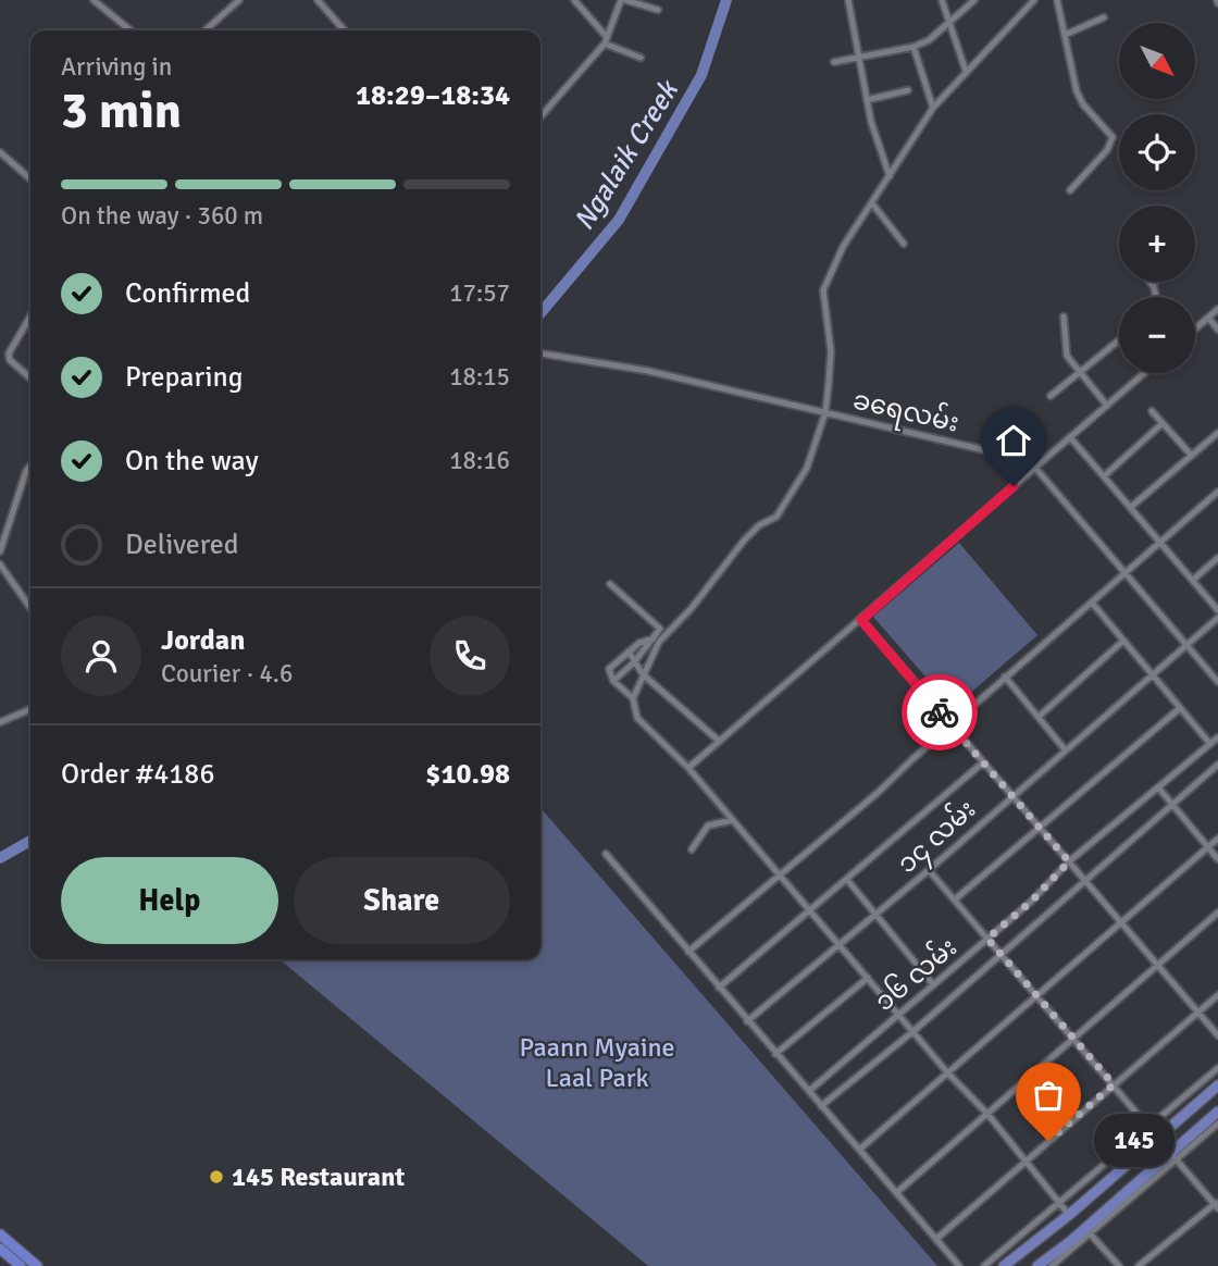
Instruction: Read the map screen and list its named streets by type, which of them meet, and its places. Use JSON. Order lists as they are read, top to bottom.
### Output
{
  "streets": {
    "street": ["ခရေလမ်း", "၁၄ လမ်း", "၁၆ လမ်း"]
  },
  "crossings": [
    ["ခရေလမ်း", "၁၄ လမ်း"]
  ],
  "water": ["Ngalaik Creek"],
  "parks": ["Paann Myaine Laal Park"],
  "places": ["145", "145 Restaurant"],
  "north": "bottom right",
  "page": {
    "map_buttons": ["+", "−"],
    "heading": ["3 min", "Arriving in", "18:29–18:34"],
    "panel": [
      "Jordan",
      "Courier · 4.6",
      "Order #4186",
      "$10.98"
    ],
    "bar": "On the way · 360 m",
    "list": [
      ["Confirmed", "17:57"],
      ["Preparing", "18:15"],
      ["On the way", "18:16"],
      "Delivered"
    ],
    "buttons": ["Help", "Share"],
    "bubble": "145"
  }
}
